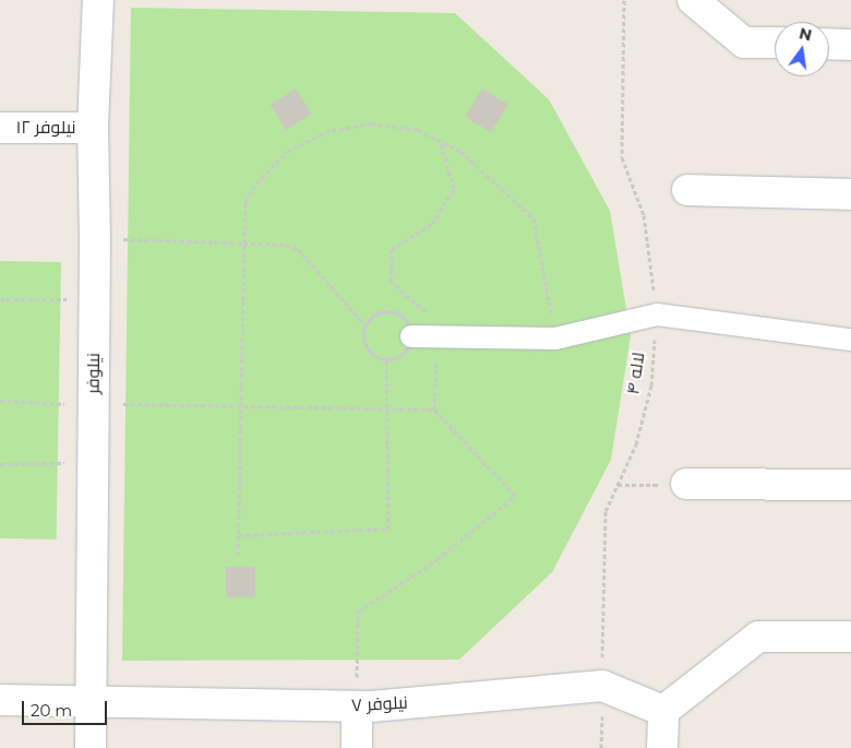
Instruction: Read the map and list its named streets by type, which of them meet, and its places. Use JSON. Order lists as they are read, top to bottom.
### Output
{
  "streets": {
    "street": ["نیلوفر ۱۲", "نیلوفر", "نیلوفر ۷"],
    "path": ["لاله ۴"]
  },
  "crossings": [
    ["نیلوفر ۱۲", "نیلوفر"],
    ["نیلوفر", "نیلوفر ۷"],
    ["لاله ۴", "نیلوفر ۷"]
  ],
  "scale_bar": "20 m",
  "north": "top"
}
